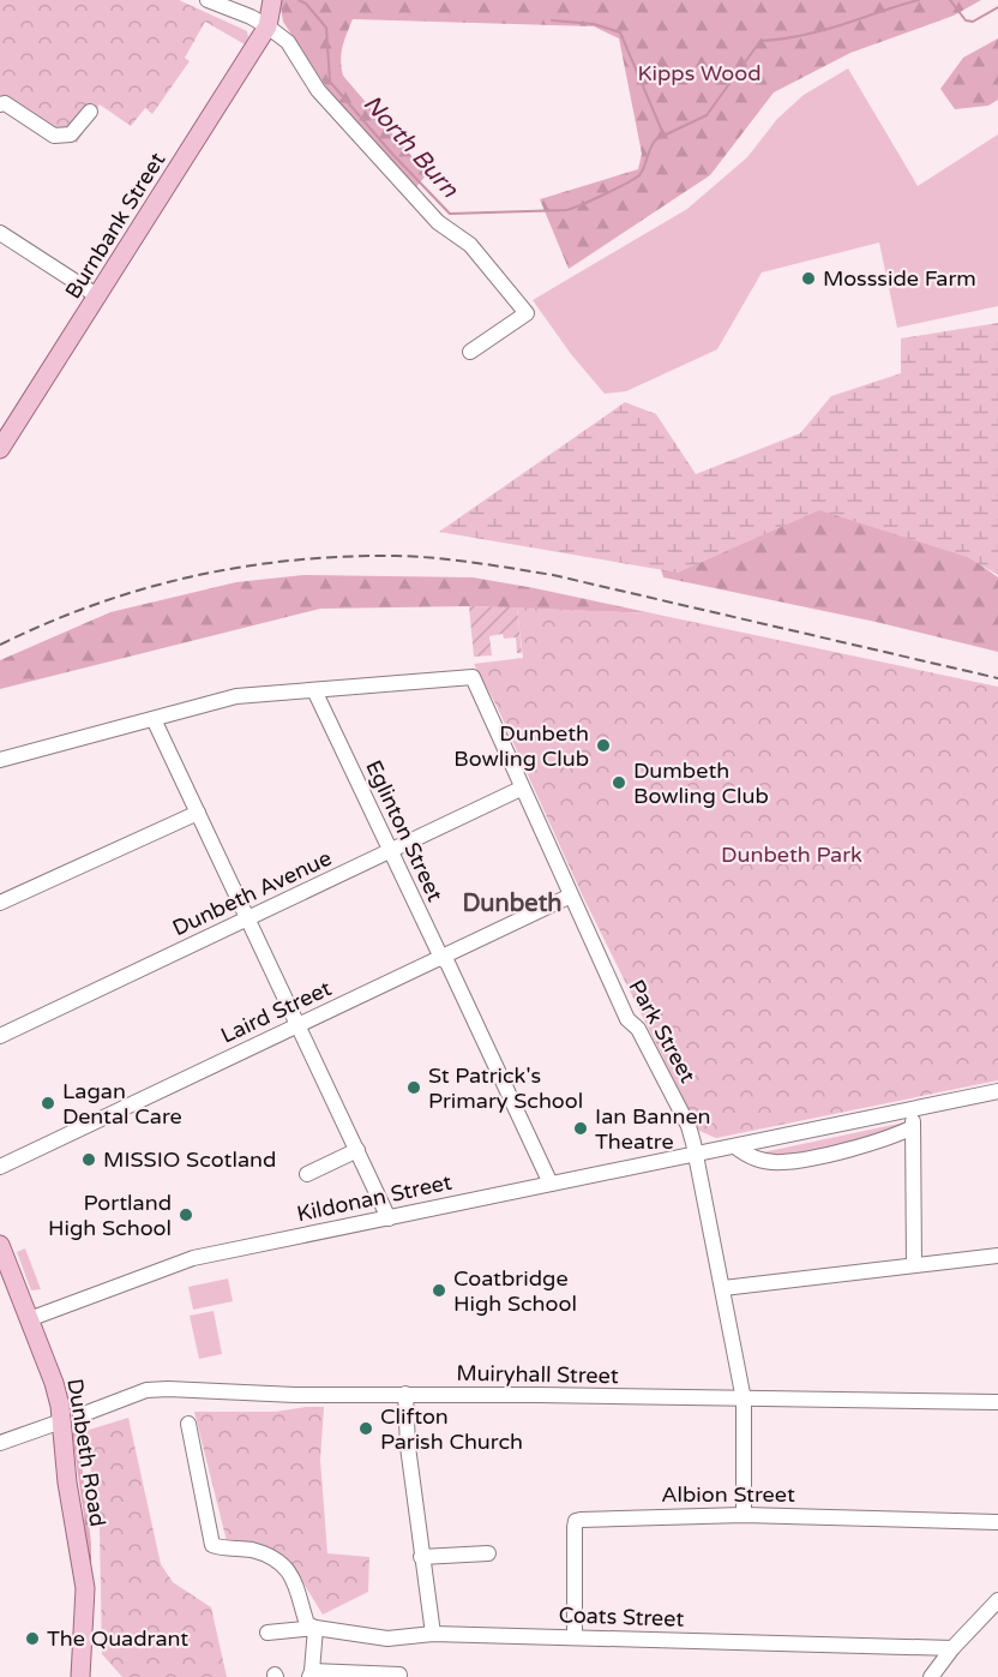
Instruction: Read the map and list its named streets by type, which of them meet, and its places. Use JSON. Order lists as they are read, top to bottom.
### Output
{
  "streets": {
    "main road": ["Burnbank Street", "Dunbeth Road"],
    "street": [
      "Eglinton Street",
      "Dunbeth Avenue",
      "Laird Street",
      "Park Street",
      "Kildonan Street",
      "Muiryhall Street",
      "Albion Street",
      "Coats Street"
    ]
  },
  "crossings": [
    ["Eglinton Street", "Dunbeth Avenue"],
    ["Eglinton Street", "Laird Street"],
    ["Eglinton Street", "Park Street"],
    ["Eglinton Street", "Kildonan Street"],
    ["Dunbeth Avenue", "Park Street"],
    ["Laird Street", "Park Street"],
    ["Park Street", "Kildonan Street"],
    ["Park Street", "Muiryhall Street"],
    ["Park Street", "Albion Street"],
    ["Kildonan Street", "Dunbeth Road"],
    ["Albion Street", "Coats Street"]
  ],
  "districts": ["Dunbeth"],
  "water": ["North Burn"],
  "parks": ["Kipps Wood", "Dunbeth Park"],
  "places": [
    "Mossside Farm",
    "Dunbeth Bowling Club",
    "Dumbeth Bowling Club",
    "St Patrick's Primary School",
    "Lagan Dental Care",
    "Ian Bannen Theatre",
    "MISSIO Scotland",
    "Portland High School",
    "Coatbridge High School",
    "Clifton Parish Church",
    "The Quadrant"
  ]
}
